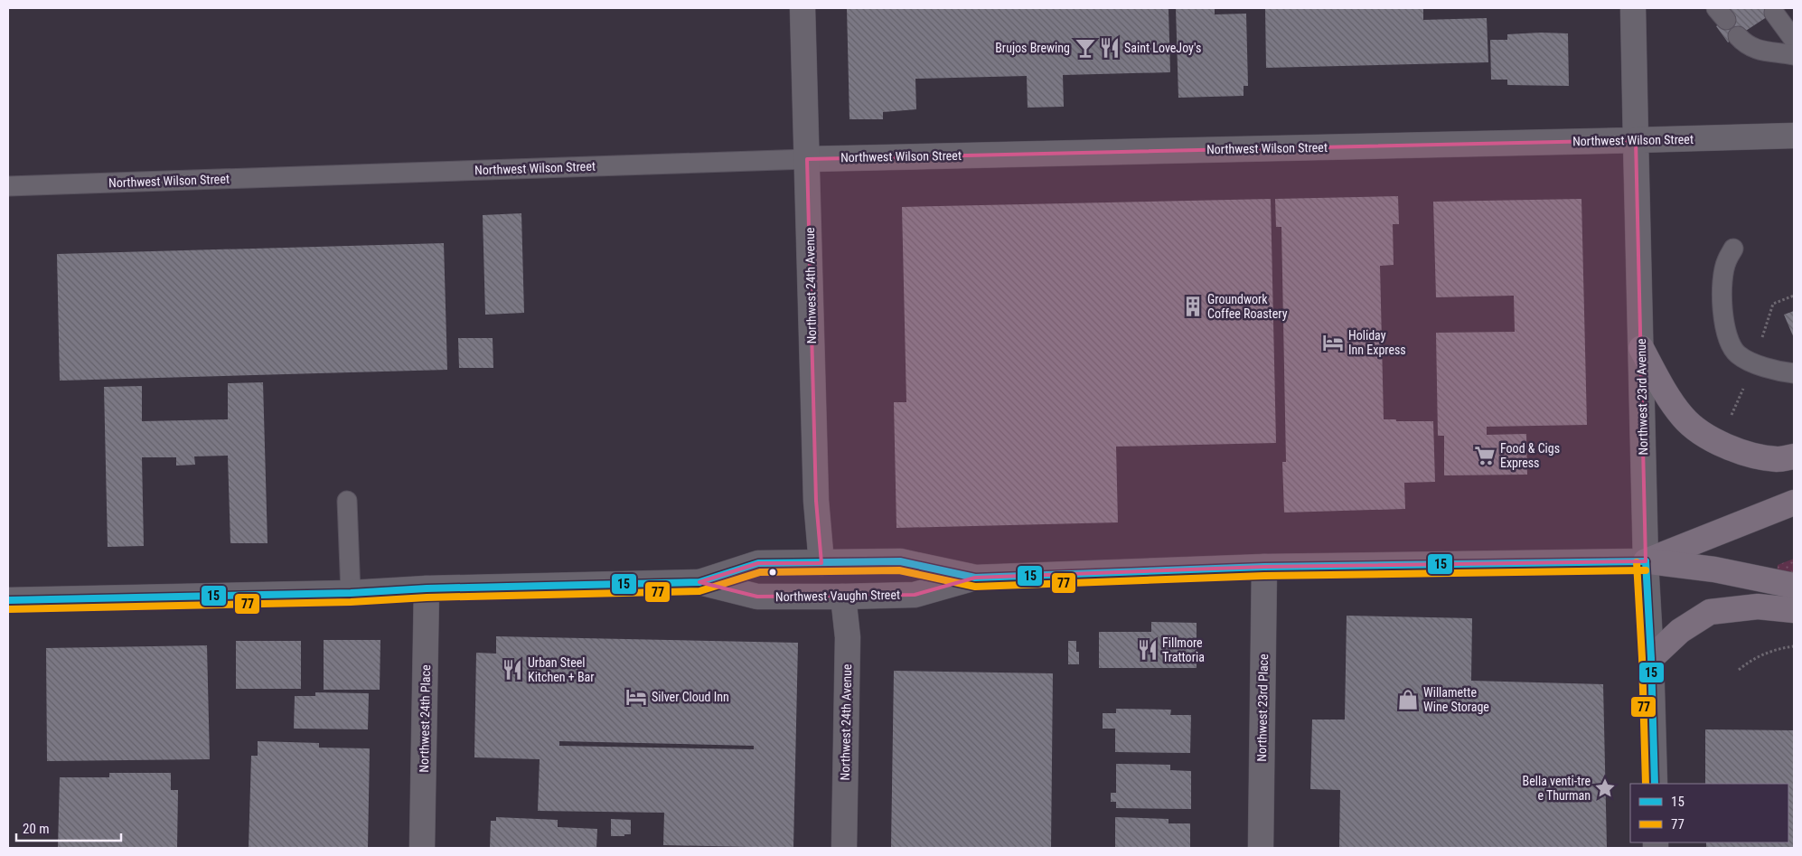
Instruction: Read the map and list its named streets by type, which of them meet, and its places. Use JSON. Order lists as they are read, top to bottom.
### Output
{
  "streets": {
    "street": [
      "Northwest Wilson Street",
      "Northwest 24th Avenue",
      "Northwest 23rd Avenue",
      "Northwest Vaughn Street",
      "Northwest 23rd Place",
      "Northwest 24th Place"
    ]
  },
  "crossings": [
    ["Northwest Wilson Street", "Northwest 24th Avenue"],
    ["Northwest Wilson Street", "Northwest 23rd Avenue"],
    ["Northwest 24th Avenue", "Northwest Vaughn Street"],
    ["Northwest 23rd Avenue", "Northwest Vaughn Street"],
    ["Northwest Vaughn Street", "Northwest 23rd Place"],
    ["Northwest Vaughn Street", "Northwest 24th Place"]
  ],
  "places": {
    "bar": ["Brujos Brewing"],
    "restaurant": ["Saint LoveJoy's", "Fillmore Trattoria", "Urban Steel Kitchen + Bar"],
    "building": ["Groundwork Coffee Roastery"],
    "hotel": ["Holiday Inn Express", "Silver Cloud Inn"],
    "supermarket": ["Food & Cigs Express"],
    "shop": ["Willamette Wine Storage"],
    "place": ["Bella venti-tre e Thurman"]
  },
  "lines": ["transit line 15", "transit line 77"],
  "legend": ["15", "77"],
  "scale_bar": "20 m"
}
